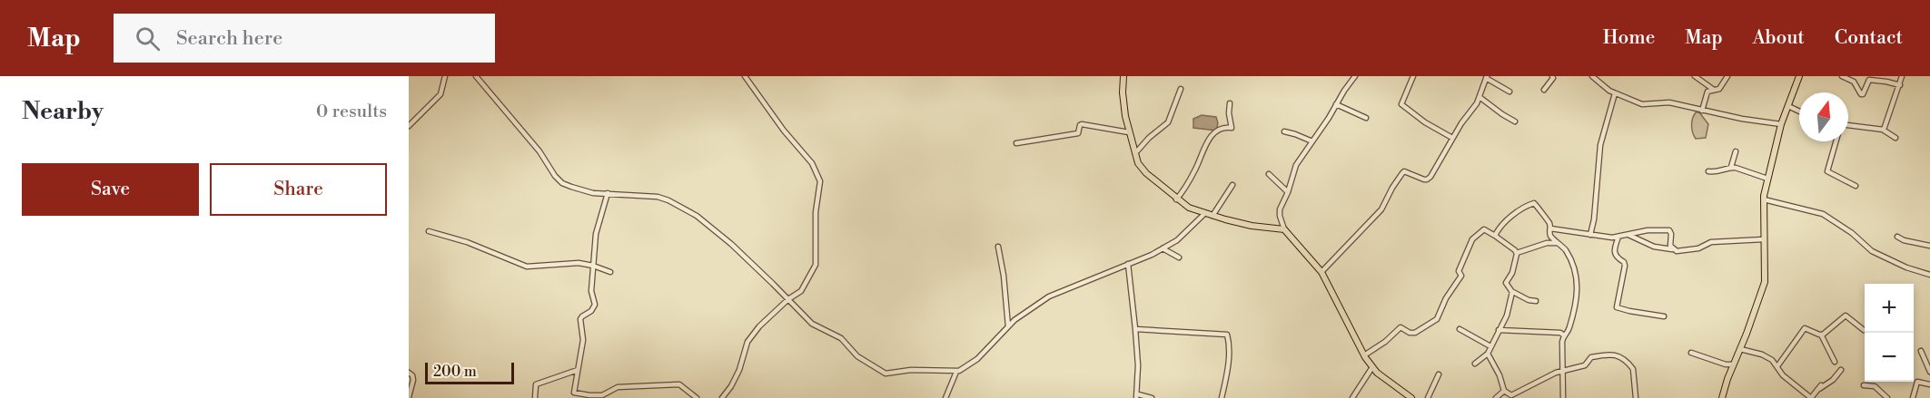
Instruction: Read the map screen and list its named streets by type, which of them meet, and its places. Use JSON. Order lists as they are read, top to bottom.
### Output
{
  "scale_bar": "200 m",
  "north": "top",
  "page": {
    "header": "Map",
    "search": "Search here",
    "nav": [
      "Home",
      "Map",
      "About",
      "Contact"
    ],
    "heading": ["Nearby", "0 results"],
    "buttons": ["Save", "Share"],
    "map_buttons": ["+", "−"],
    "scale": "200 m"
  }
}
